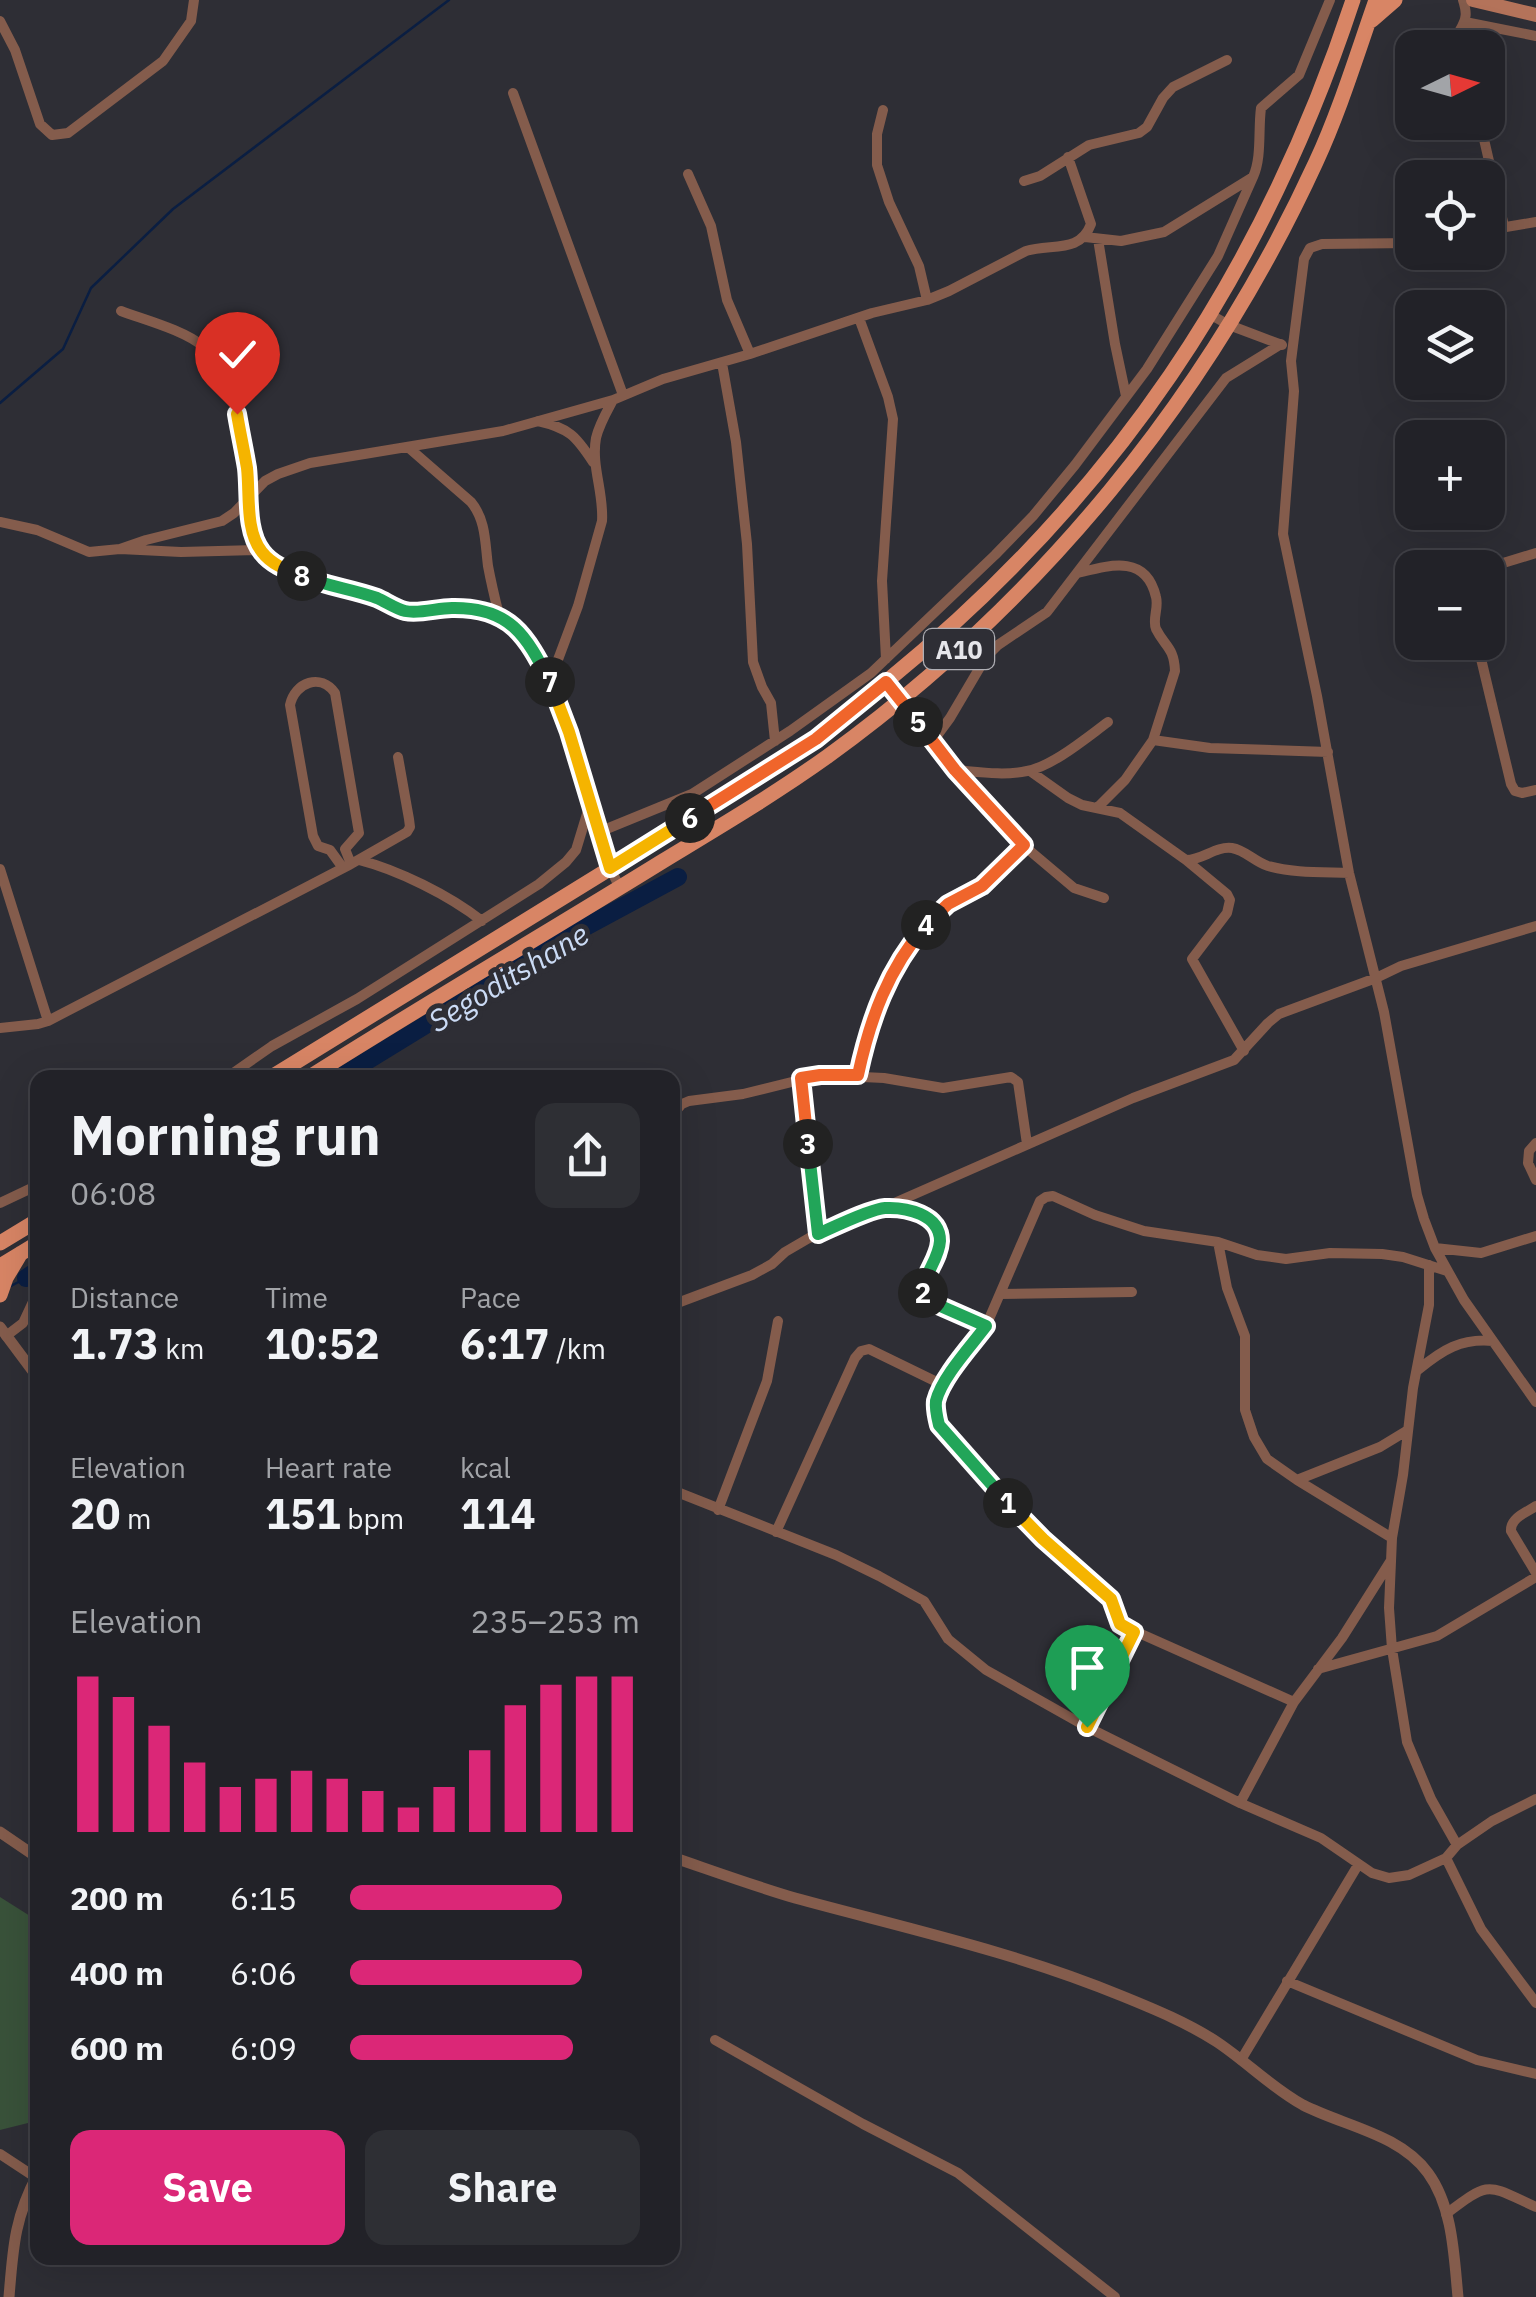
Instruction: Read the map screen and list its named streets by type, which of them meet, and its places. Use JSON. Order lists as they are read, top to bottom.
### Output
{
  "streets": {
    "main road": ["A10"]
  },
  "water": ["Segoditshane"],
  "north": "right",
  "page": {
    "map_buttons": ["+", "−"],
    "pins": [
      "8",
      "7",
      "5",
      "6",
      "4",
      "3",
      "2",
      "1"
    ],
    "heading": ["Morning run", "06:08"],
    "stats": [
      ["Distance", "1.73 km"],
      ["Time", "10:52"],
      ["Pace", "6:17 /km"],
      ["Elevation", "20 m"],
      ["Heart rate", "151 bpm"],
      ["kcal", "114"]
    ],
    "chart": ["Elevation", "235–253 m"],
    "list": [
      {
        "name": "200 m",
        "note": "6:15"
      },
      {
        "name": "400 m",
        "note": "6:06"
      },
      {
        "name": "600 m",
        "note": "6:09"
      }
    ],
    "buttons": ["Save", "Share"]
  }
}
